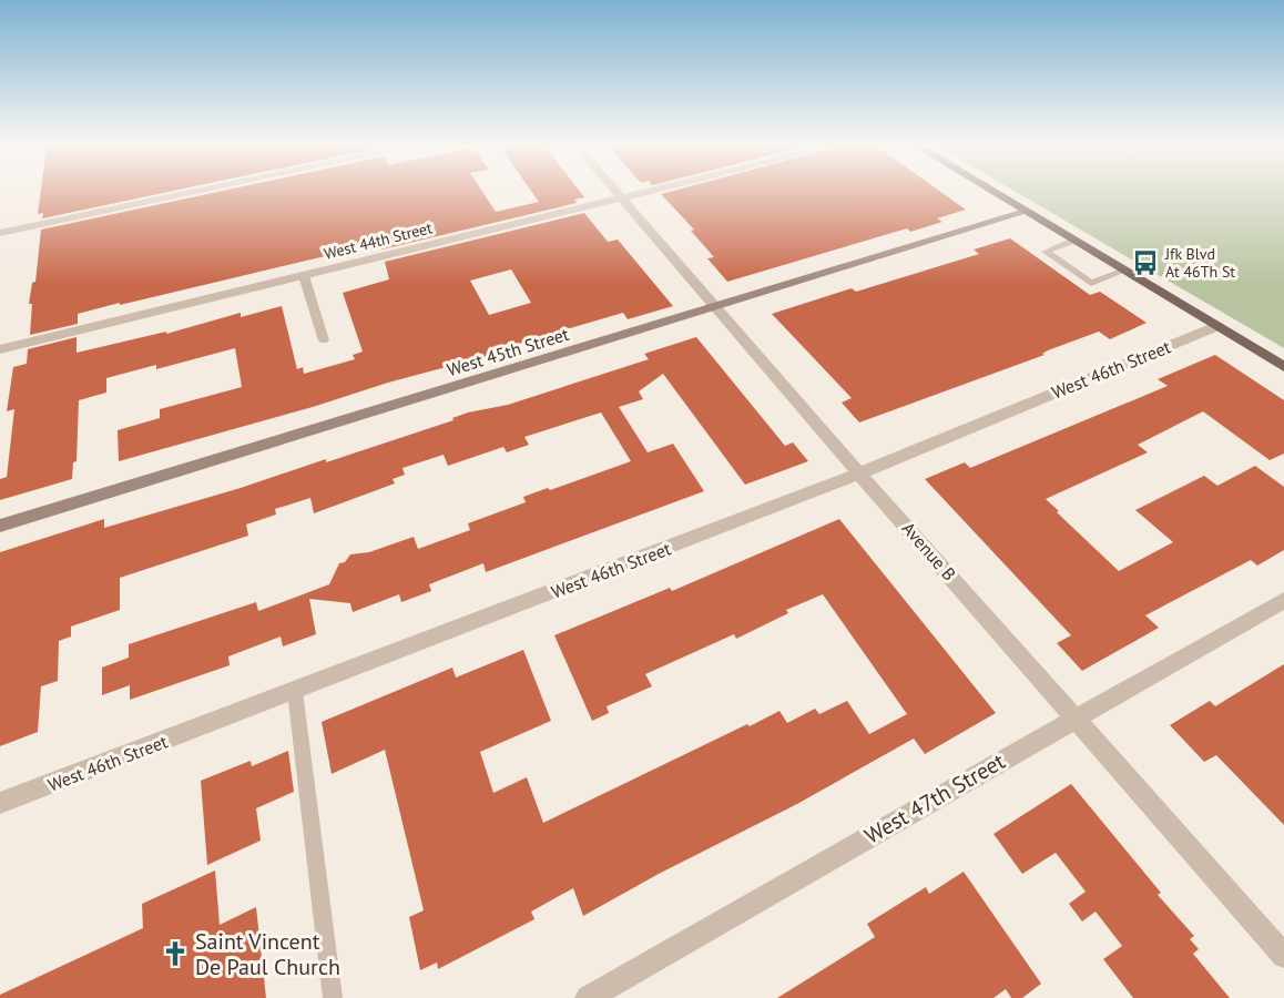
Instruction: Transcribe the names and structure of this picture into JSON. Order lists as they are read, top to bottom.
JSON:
{
  "streets": {
    "street": [
      "West 44th Street",
      "West 45th Street",
      "West 46th Street",
      "Avenue B",
      "West 47th Street"
    ]
  },
  "crossings": [
    ["West 44th Street", "Avenue B"],
    ["West 45th Street", "Avenue B"],
    ["West 46th Street", "Avenue B"],
    ["Avenue B", "West 47th Street"]
  ],
  "places": {
    "bus stop": ["Jfk Blvd At 46Th St"],
    "church": ["Saint Vincent De Paul Church"]
  }
}
